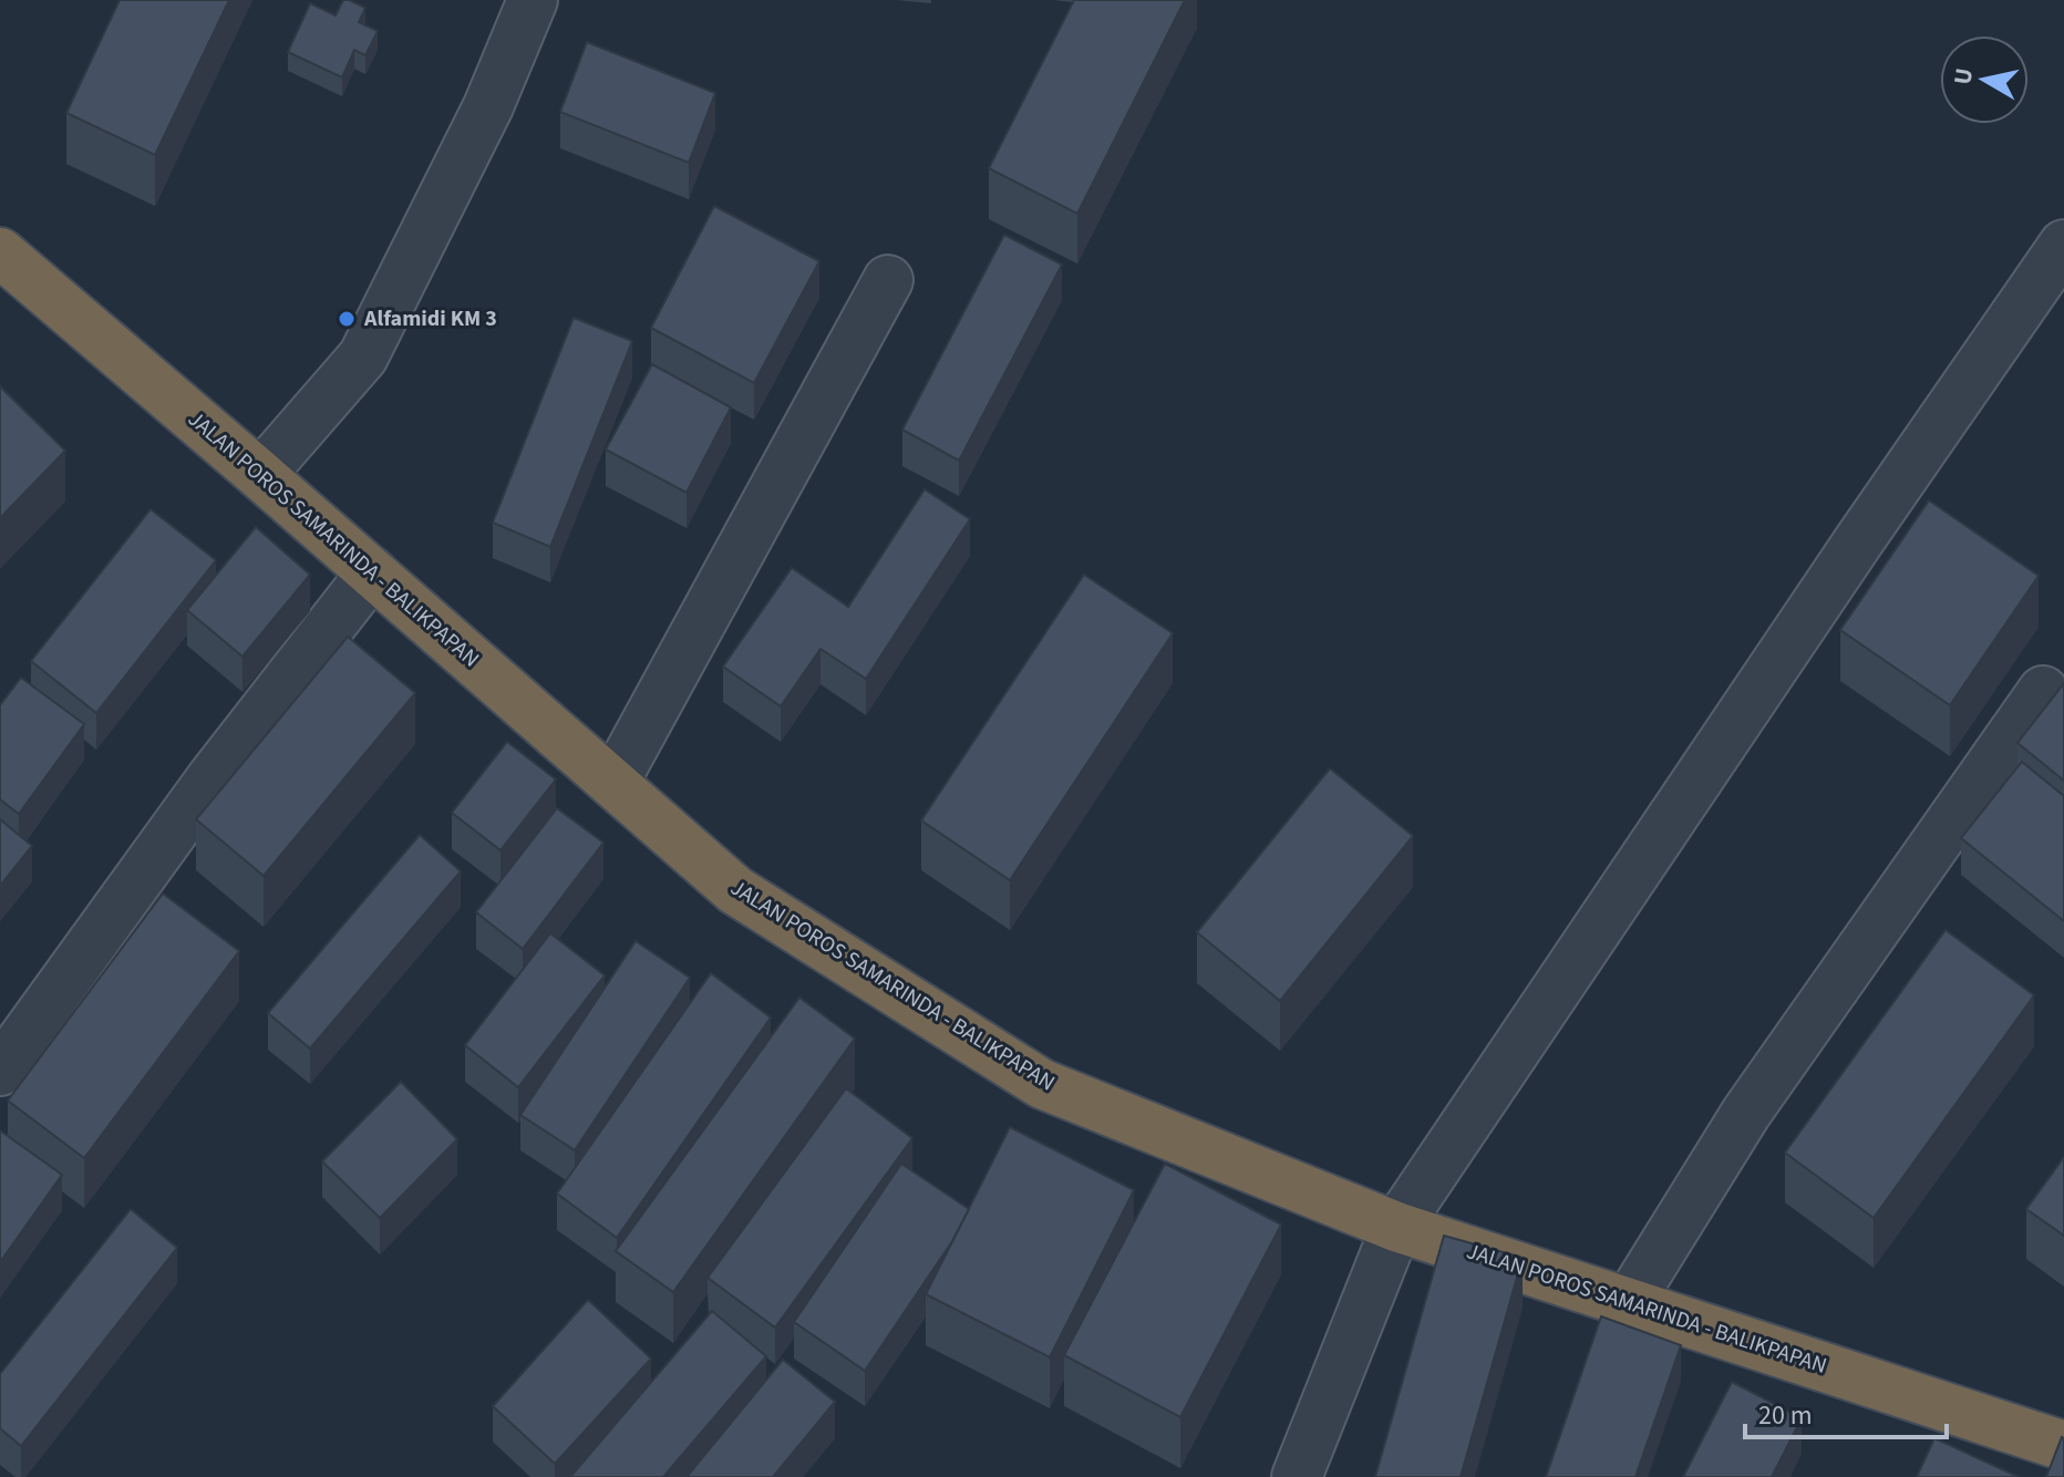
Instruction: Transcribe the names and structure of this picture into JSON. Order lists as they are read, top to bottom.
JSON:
{
  "streets": {
    "highway": ["JALAN POROS SAMARINDA - BALIKPAPAN"]
  },
  "places": ["Alfamidi KM 3"],
  "scale_bar": "20 m",
  "north": "left"
}
